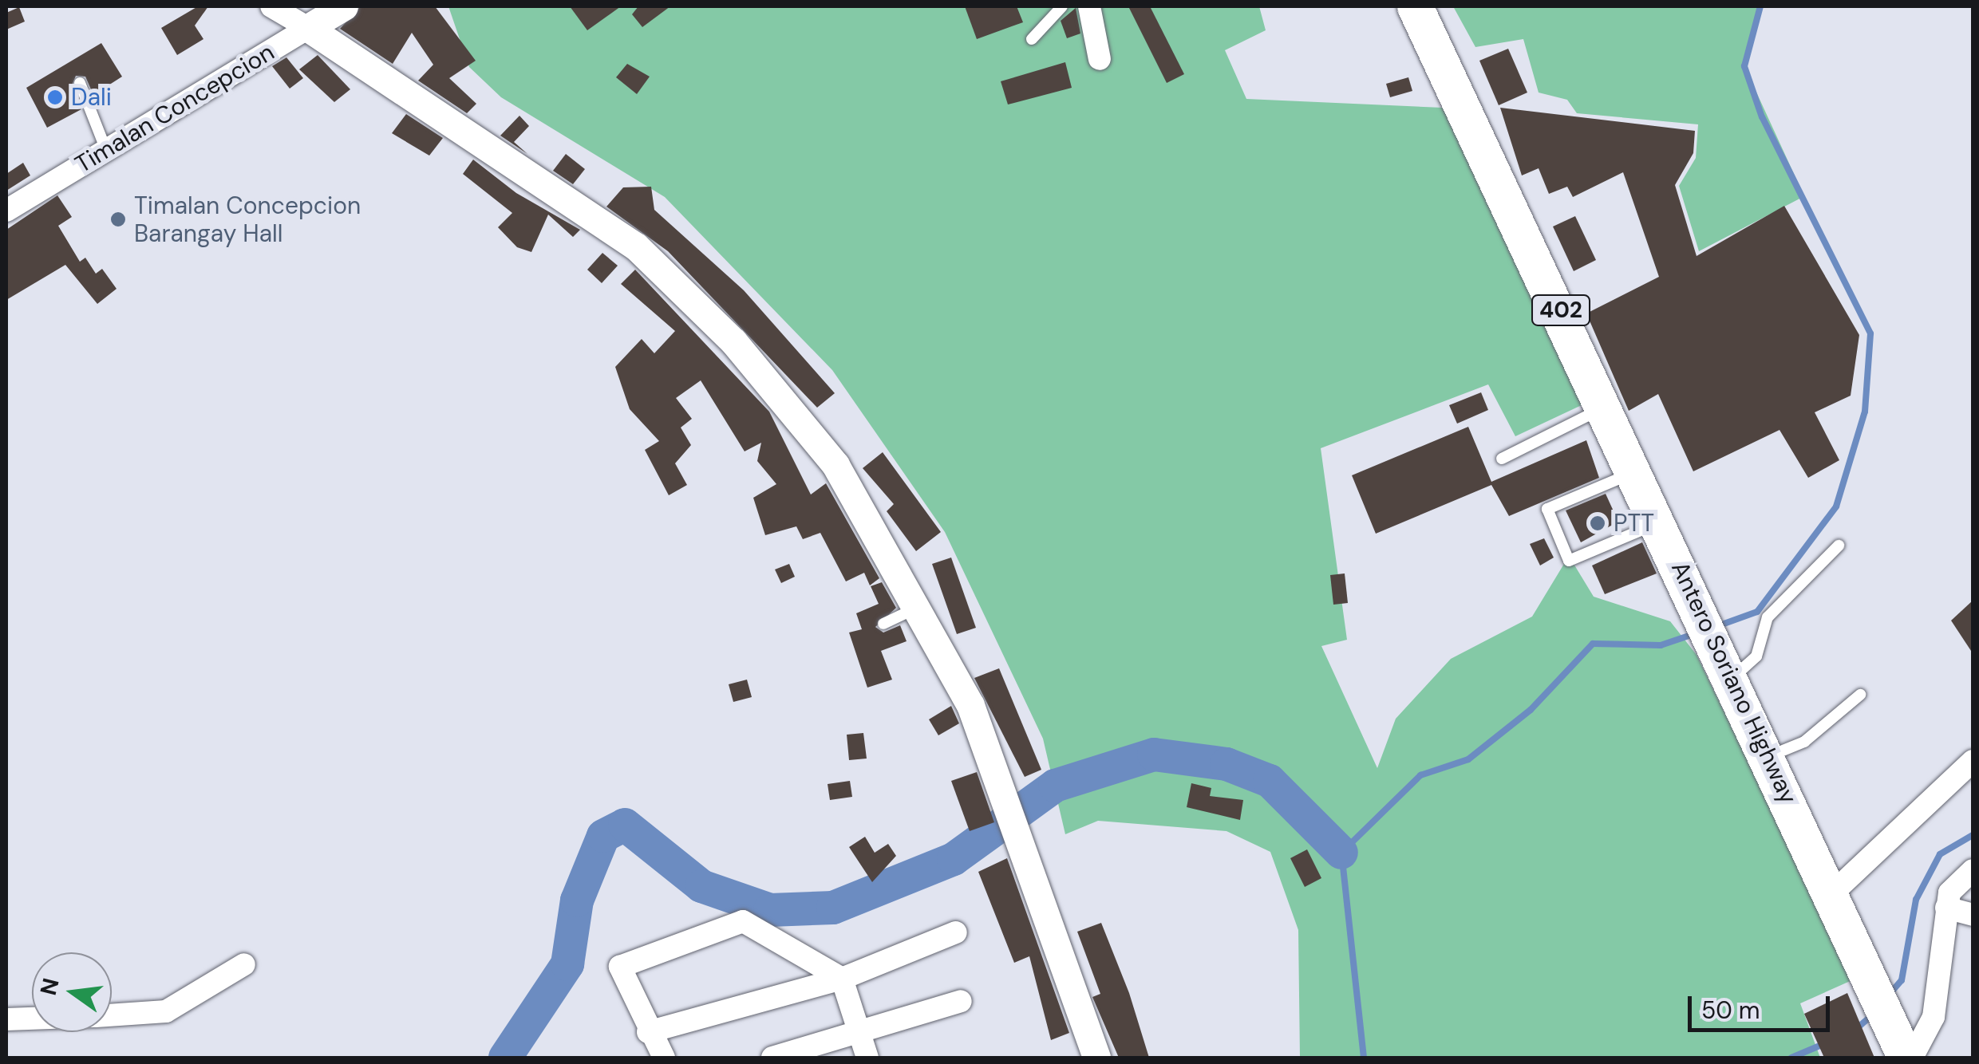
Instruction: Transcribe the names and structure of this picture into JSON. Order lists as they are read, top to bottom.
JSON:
{
  "streets": {
    "main road": ["402", "Antero Soriano Highway"],
    "street": ["Timalan Concepcion"]
  },
  "places": ["Dali", "Timalan Concepcion Barangay Hall", "PTT"],
  "scale_bar": "50 m",
  "north": "left"
}
